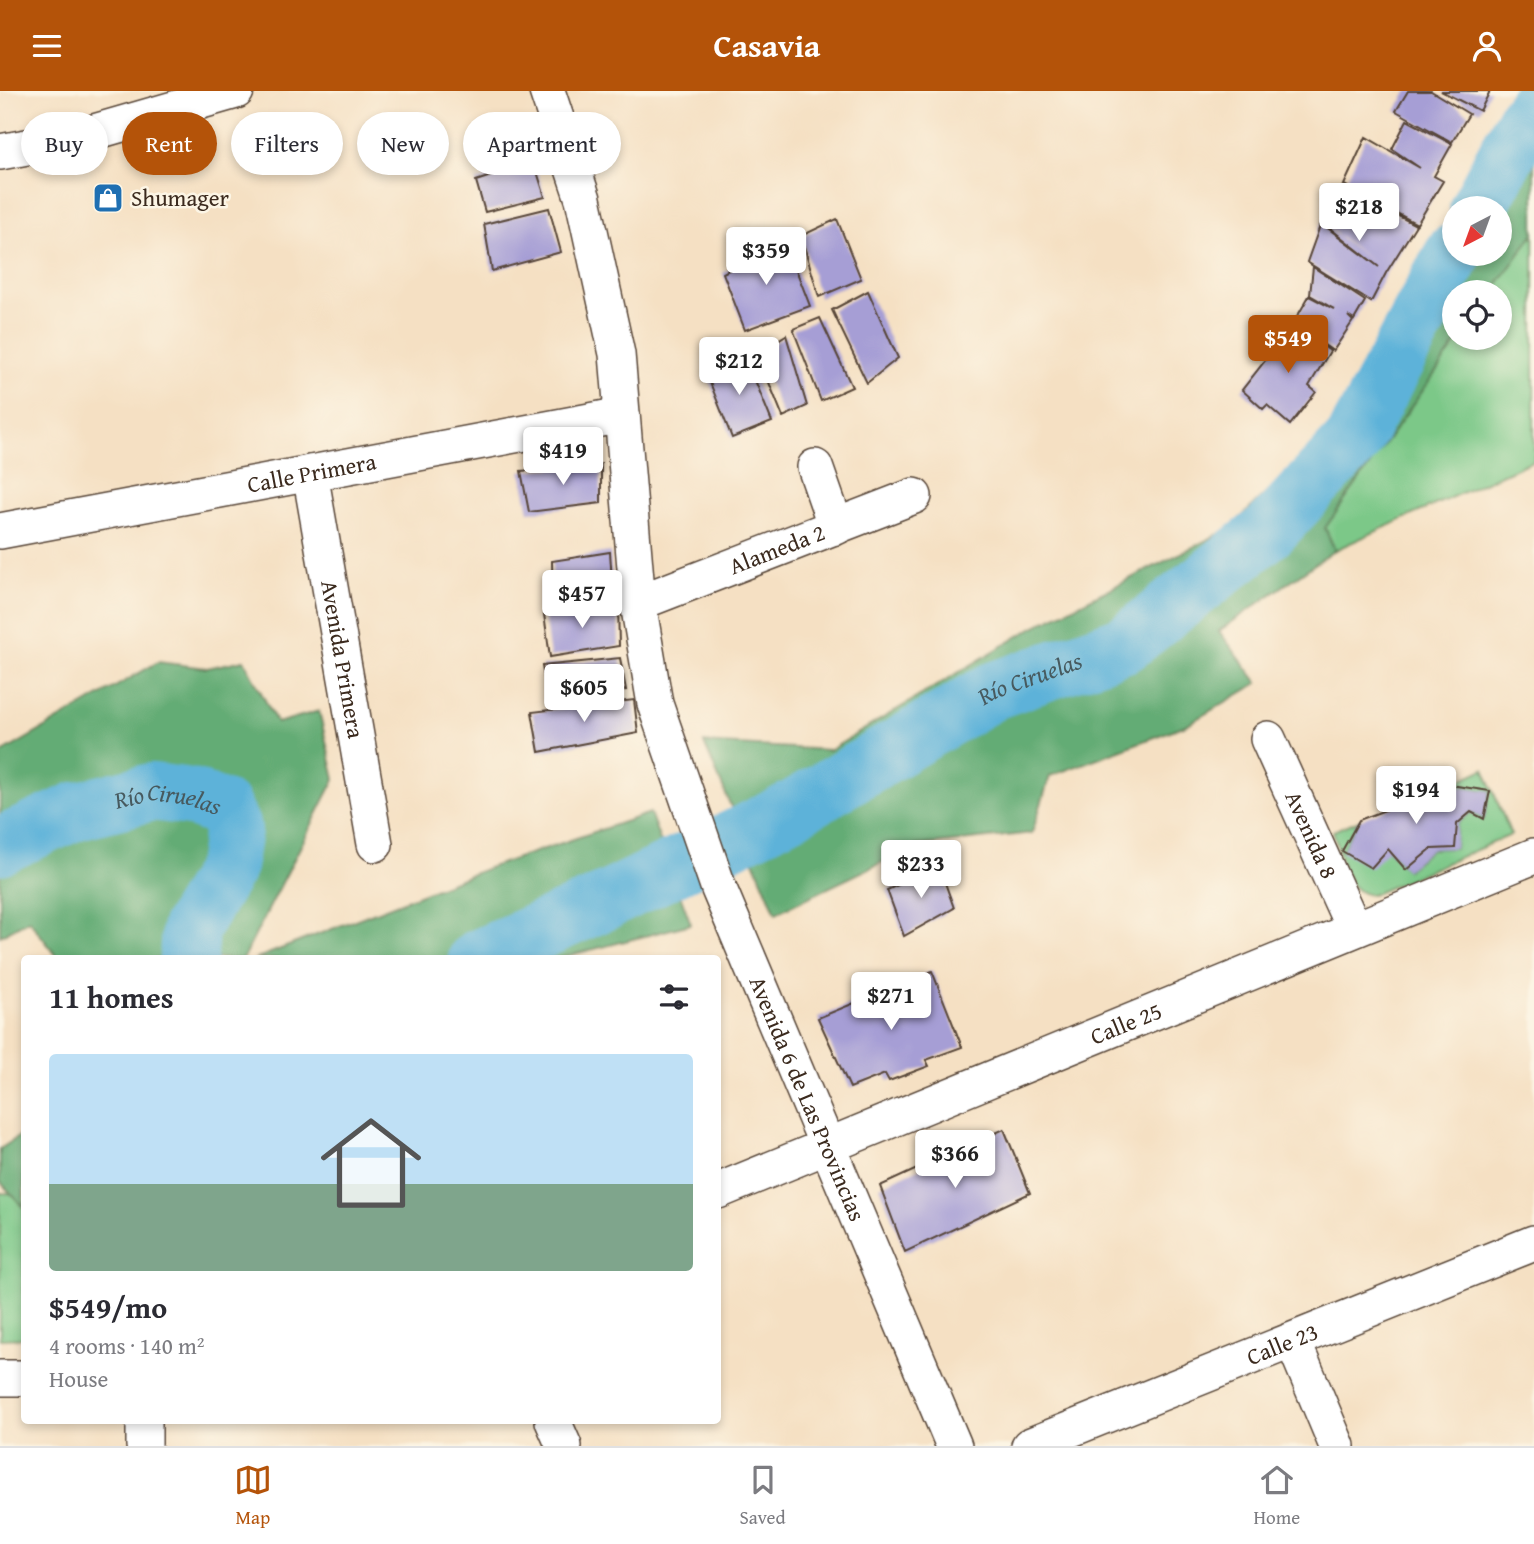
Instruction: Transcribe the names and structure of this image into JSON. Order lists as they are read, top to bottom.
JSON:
{
  "streets": {
    "street": [
      "Calle Primera",
      "Alameda 2",
      "Avenida Primera",
      "Avenida 8",
      "Calle 25",
      "Avenida 6 de Las Provincias",
      "Calle 23"
    ]
  },
  "crossings": [
    ["Calle Primera", "Avenida Primera"],
    ["Calle Primera", "Avenida 6 de Las Provincias"],
    ["Alameda 2", "Avenida 6 de Las Provincias"],
    ["Avenida 8", "Calle 25"],
    ["Calle 25", "Avenida 6 de Las Provincias"]
  ],
  "water": ["Río Ciruelas"],
  "places": {
    "shop": ["Shumager"]
  },
  "north": "bottom left",
  "page": {
    "header": "Casavia",
    "chip": [
      "Buy",
      "Rent",
      "Filters",
      "New",
      "Apartment"
    ],
    "price": [
      "$218",
      "$359",
      "$549",
      "$212",
      "$419",
      "$457",
      "$605",
      "$194",
      "$233",
      "$271",
      "$366"
    ],
    "heading": "11 homes",
    "list": [
      {
        "name": "$549/mo",
        "note": "4 rooms · 140 m² · House"
      }
    ],
    "tabs": ["Map", "Saved", "Home"]
  }
}
